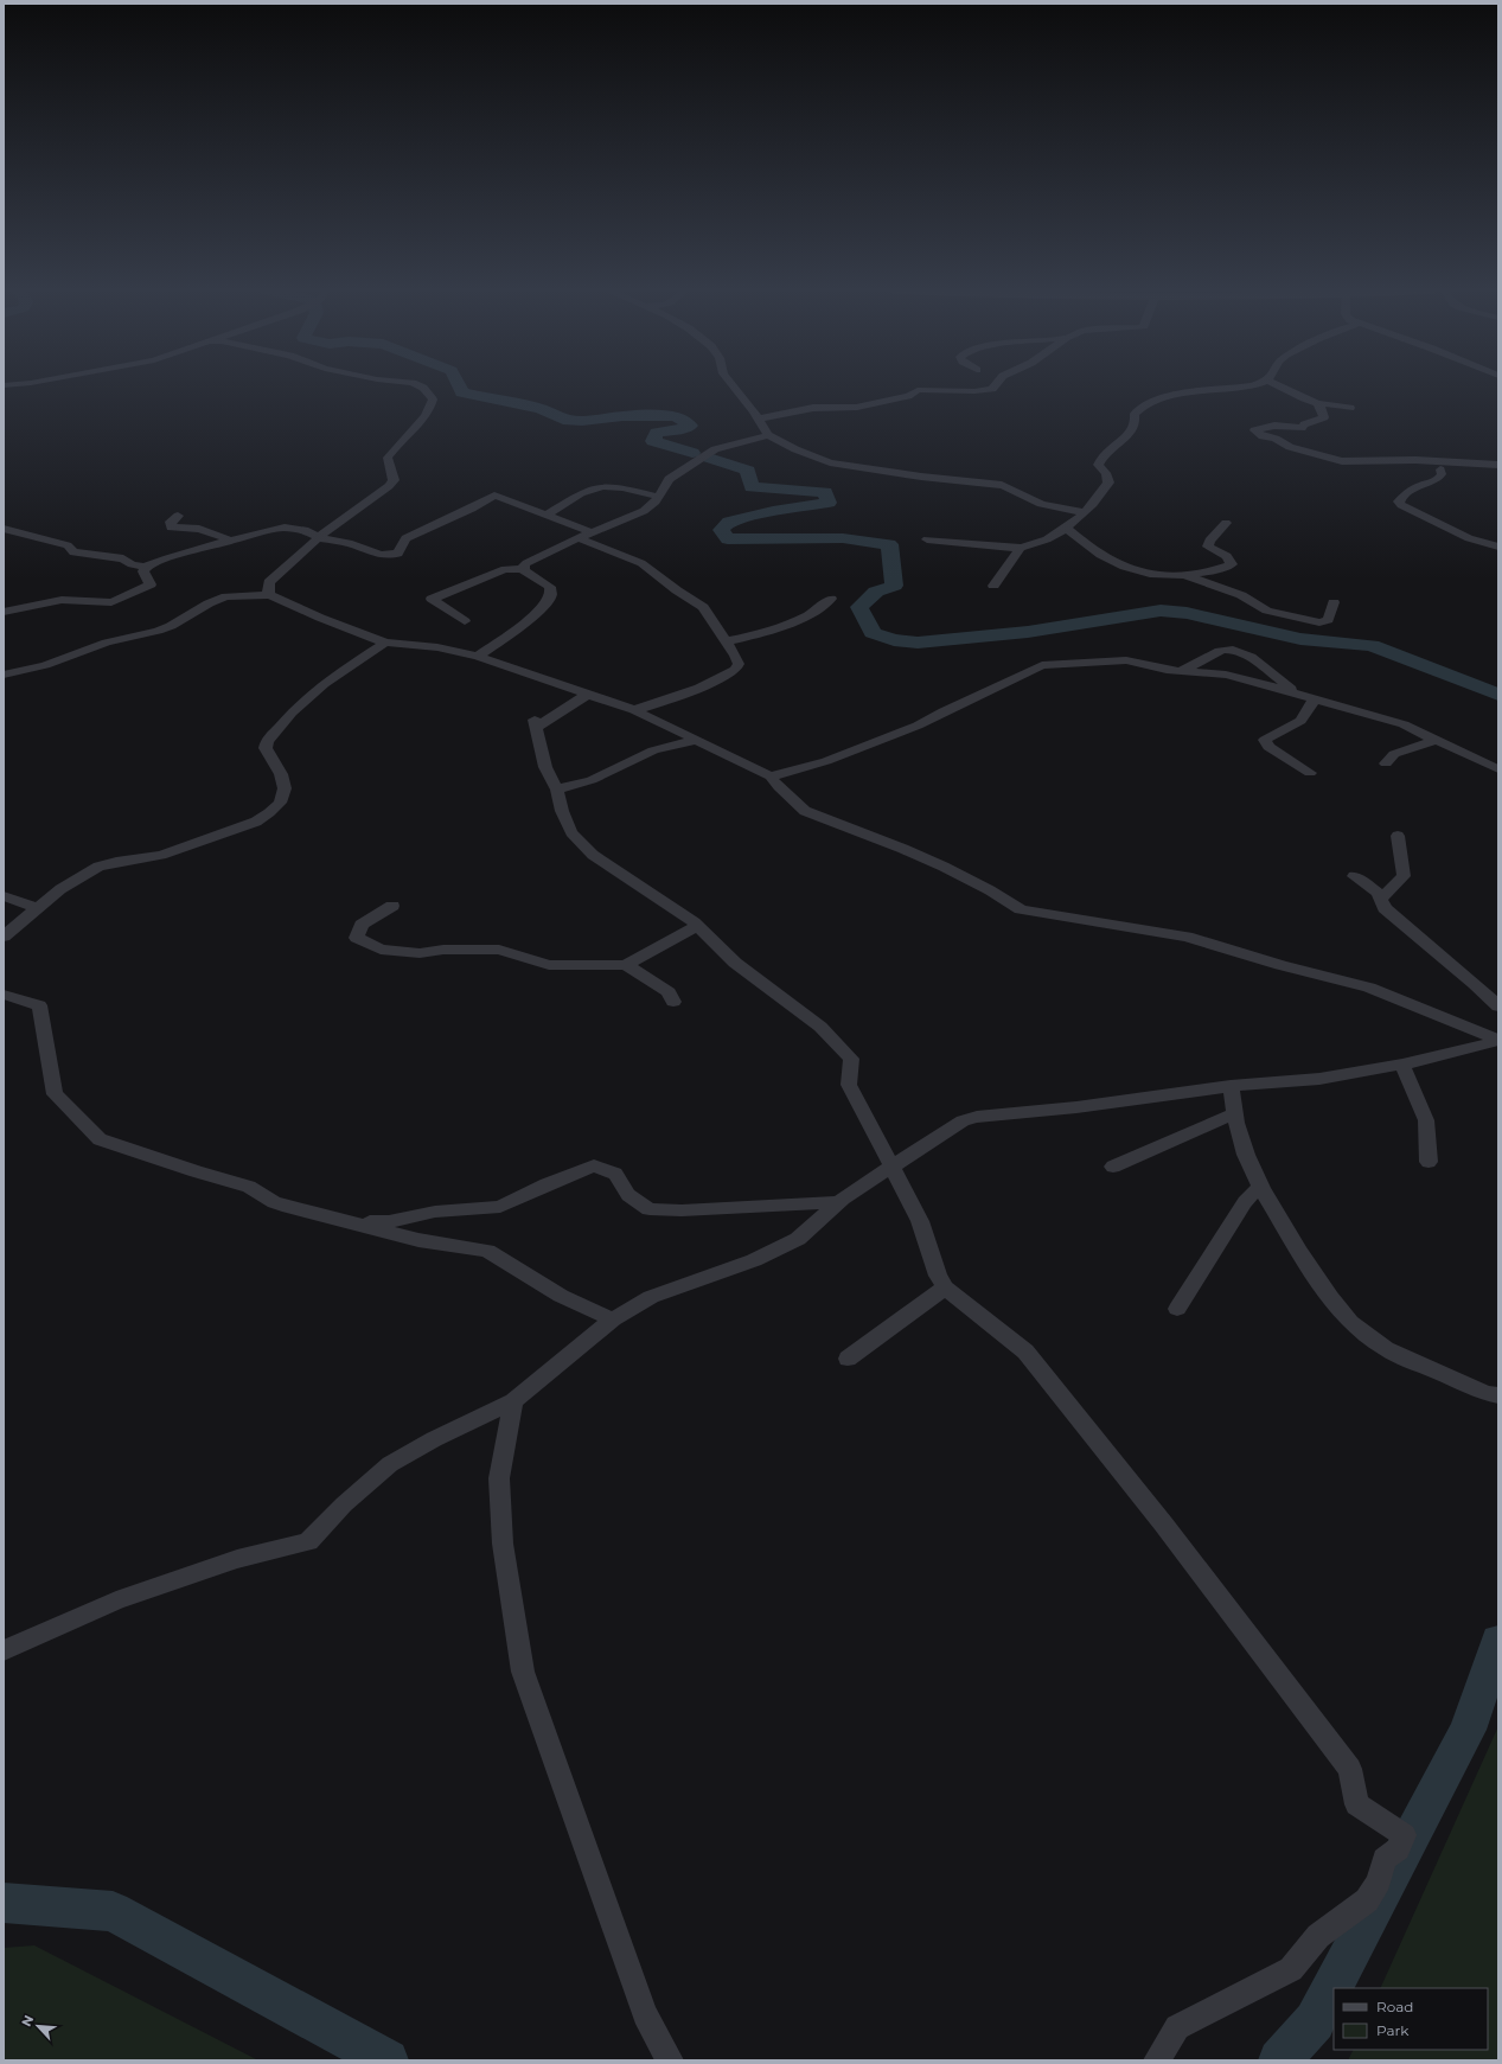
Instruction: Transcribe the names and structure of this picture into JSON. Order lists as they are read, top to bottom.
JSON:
{
  "legend": ["Road", "Park"],
  "north": "top left"
}
